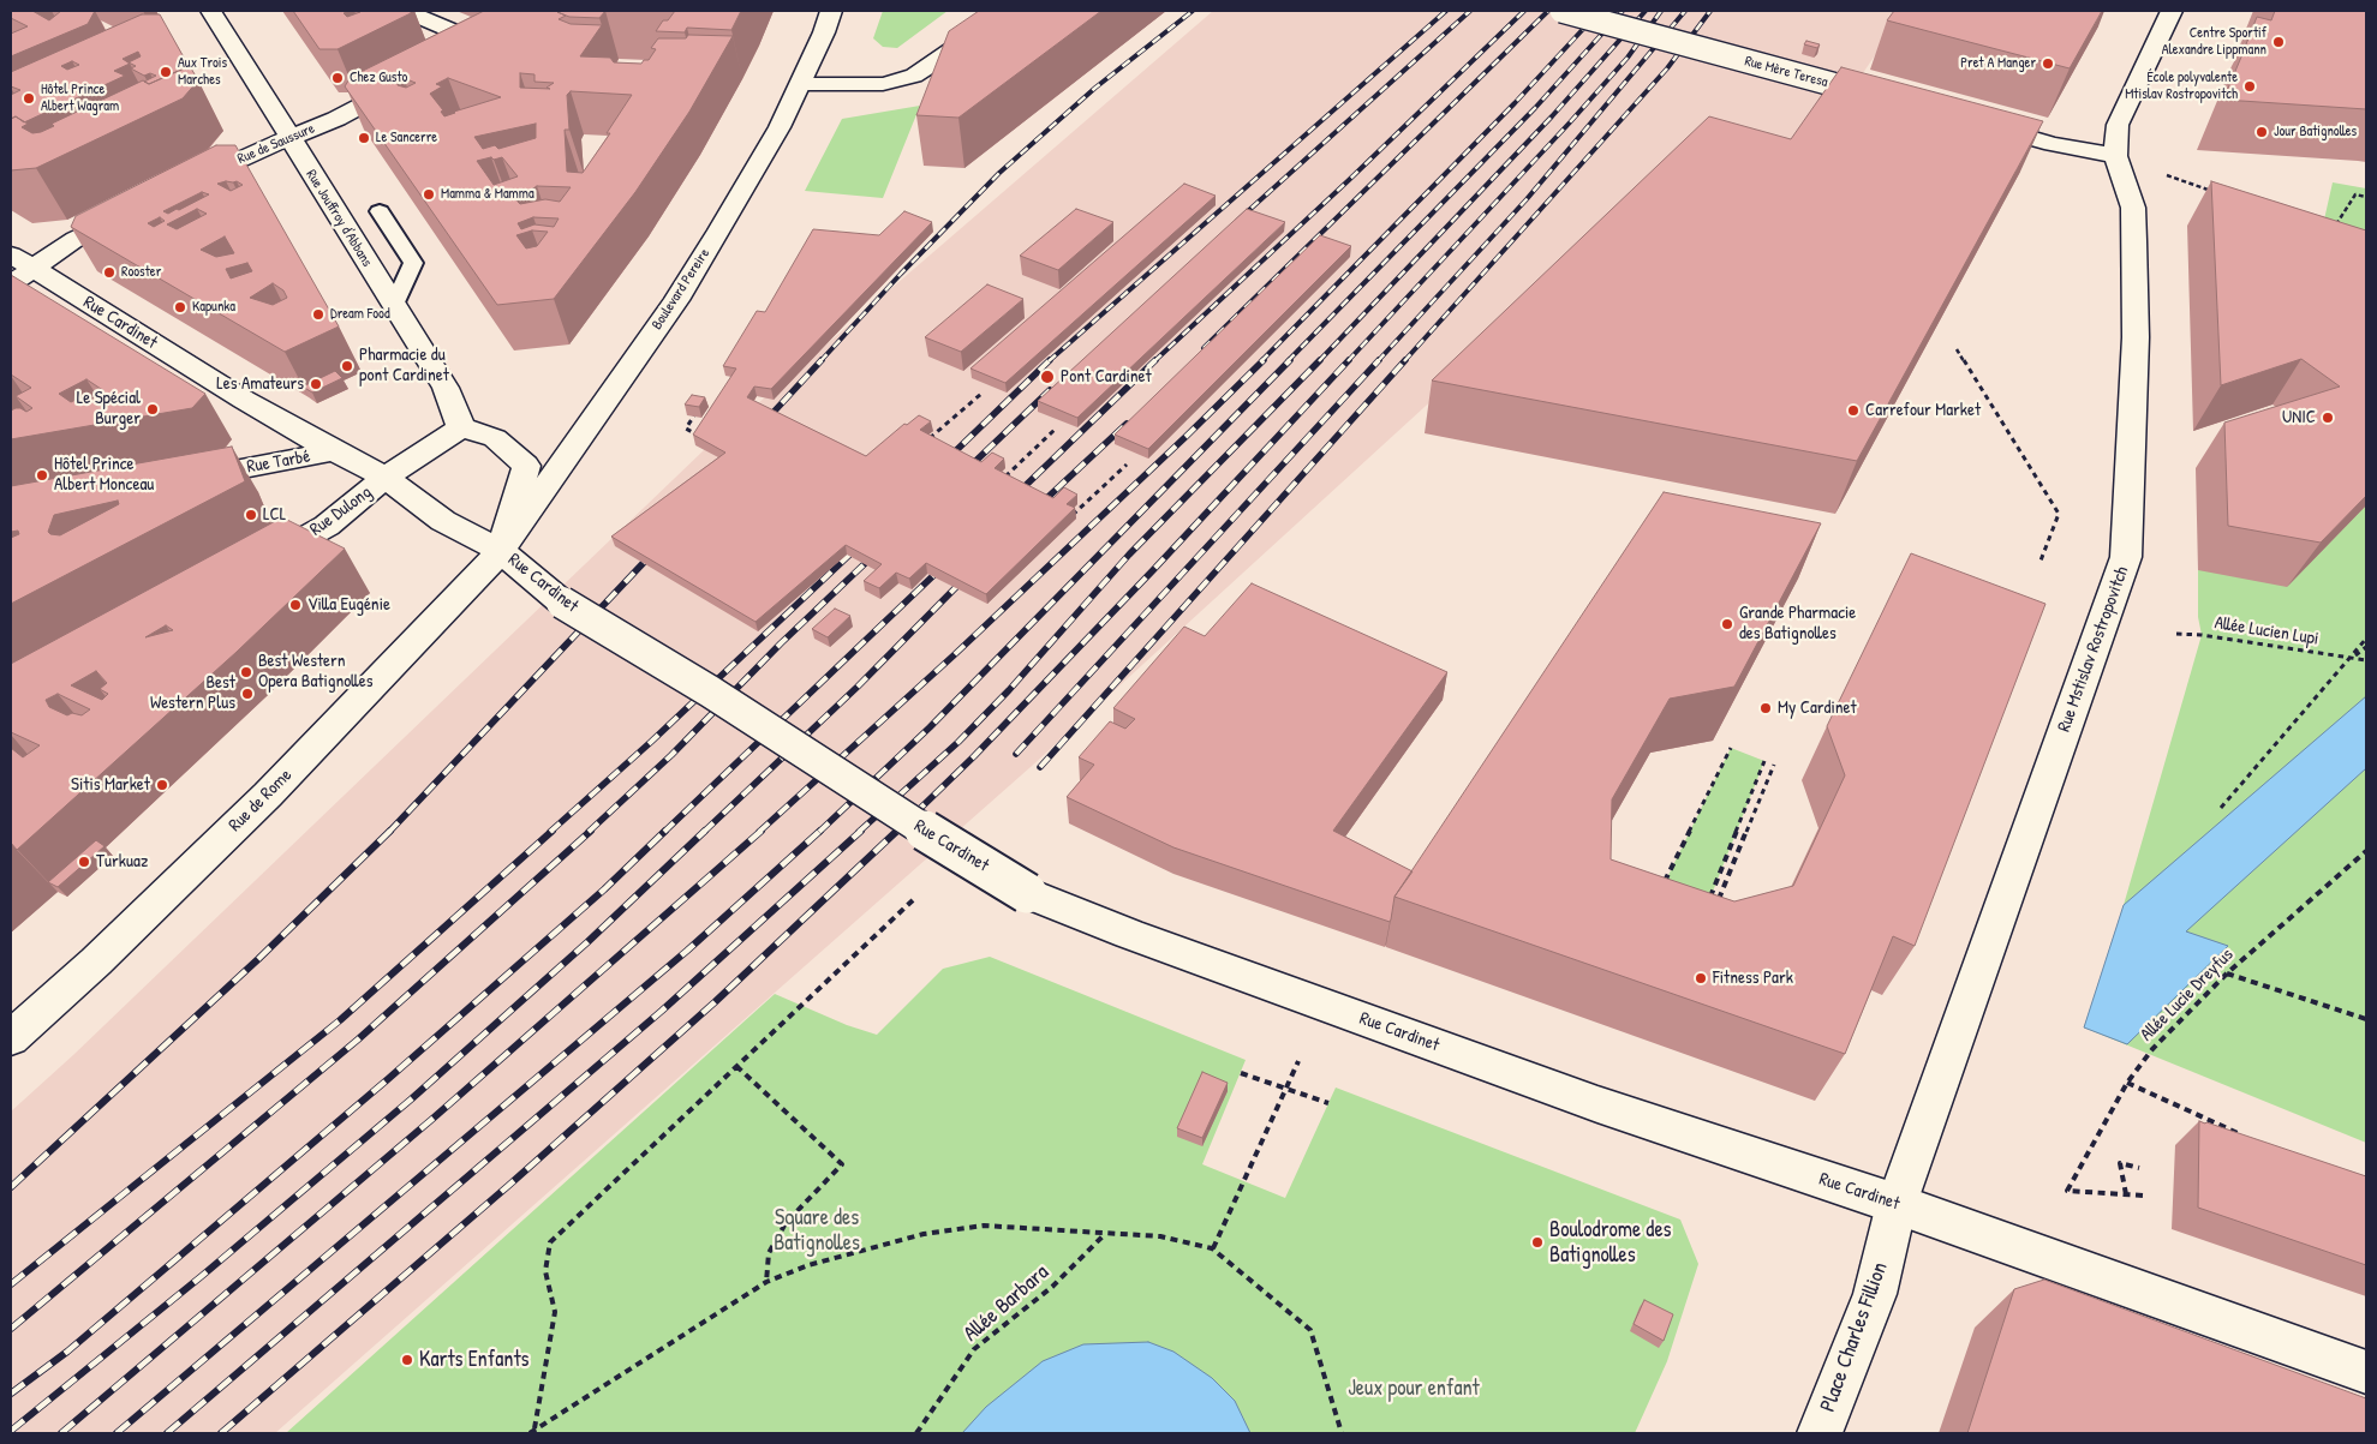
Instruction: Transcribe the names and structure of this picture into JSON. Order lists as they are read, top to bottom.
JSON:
{
  "streets": {
    "street": [
      "Rue Mère Teresa",
      "Rue de Saussure",
      "Rue Jouffroy d'Abbans",
      "Boulevard Pereire",
      "Rue Cardinet",
      "Rue Tarbé",
      "Rue Dulong",
      "Rue Mstislav Rostropovitch",
      "Rue de Rome",
      "Place Charles Fillion"
    ],
    "path": ["Allée Lucien Lupi", "Allée Lucie Dreyfus", "Allée Barbara"]
  },
  "crossings": [
    ["Rue de Saussure", "Rue Jouffroy d'Abbans"],
    ["Boulevard Pereire", "Rue Cardinet"],
    ["Boulevard Pereire", "Rue de Rome"],
    ["Rue Cardinet", "Rue Tarbé"],
    ["Rue Cardinet", "Rue Dulong"],
    ["Rue Cardinet", "Rue Mstislav Rostropovitch"],
    ["Rue Cardinet", "Rue de Rome"],
    ["Rue Cardinet", "Place Charles Fillion"],
    ["Rue Mstislav Rostropovitch", "Place Charles Fillion"]
  ],
  "parks": ["Square des Batignolles", "Jeux pour enfant"],
  "places": [
    "Centre Sportif Alexandre Lippmann",
    "Pret A Manger",
    "Aux Trois Marches",
    "Chez Gusto",
    "École polyvalente Mtislav Rostropovitch",
    "Hôtel Prince Albert Wagram",
    "Jour Batignolles",
    "Le Sancerre",
    "Mamma & Mamma",
    "Rooster",
    "Kapunka",
    "Dream Food",
    "Pharmacie du pont Cardinet",
    "Pont Cardinet",
    "Les Amateurs",
    "Le Spécial Burger",
    "Carrefour Market",
    "UNIC",
    "Hôtel Prince Albert Monceau",
    "LCL",
    "Villa Eugénie",
    "Grande Pharmacie des Batignolles",
    "Best Western Opera Batignolles",
    "Best Western Plus",
    "My Cardinet",
    "Sitis Market",
    "Turkuaz",
    "Fitness Park",
    "Boulodrome des Batignolles",
    "Karts Enfants"
  ]
}
